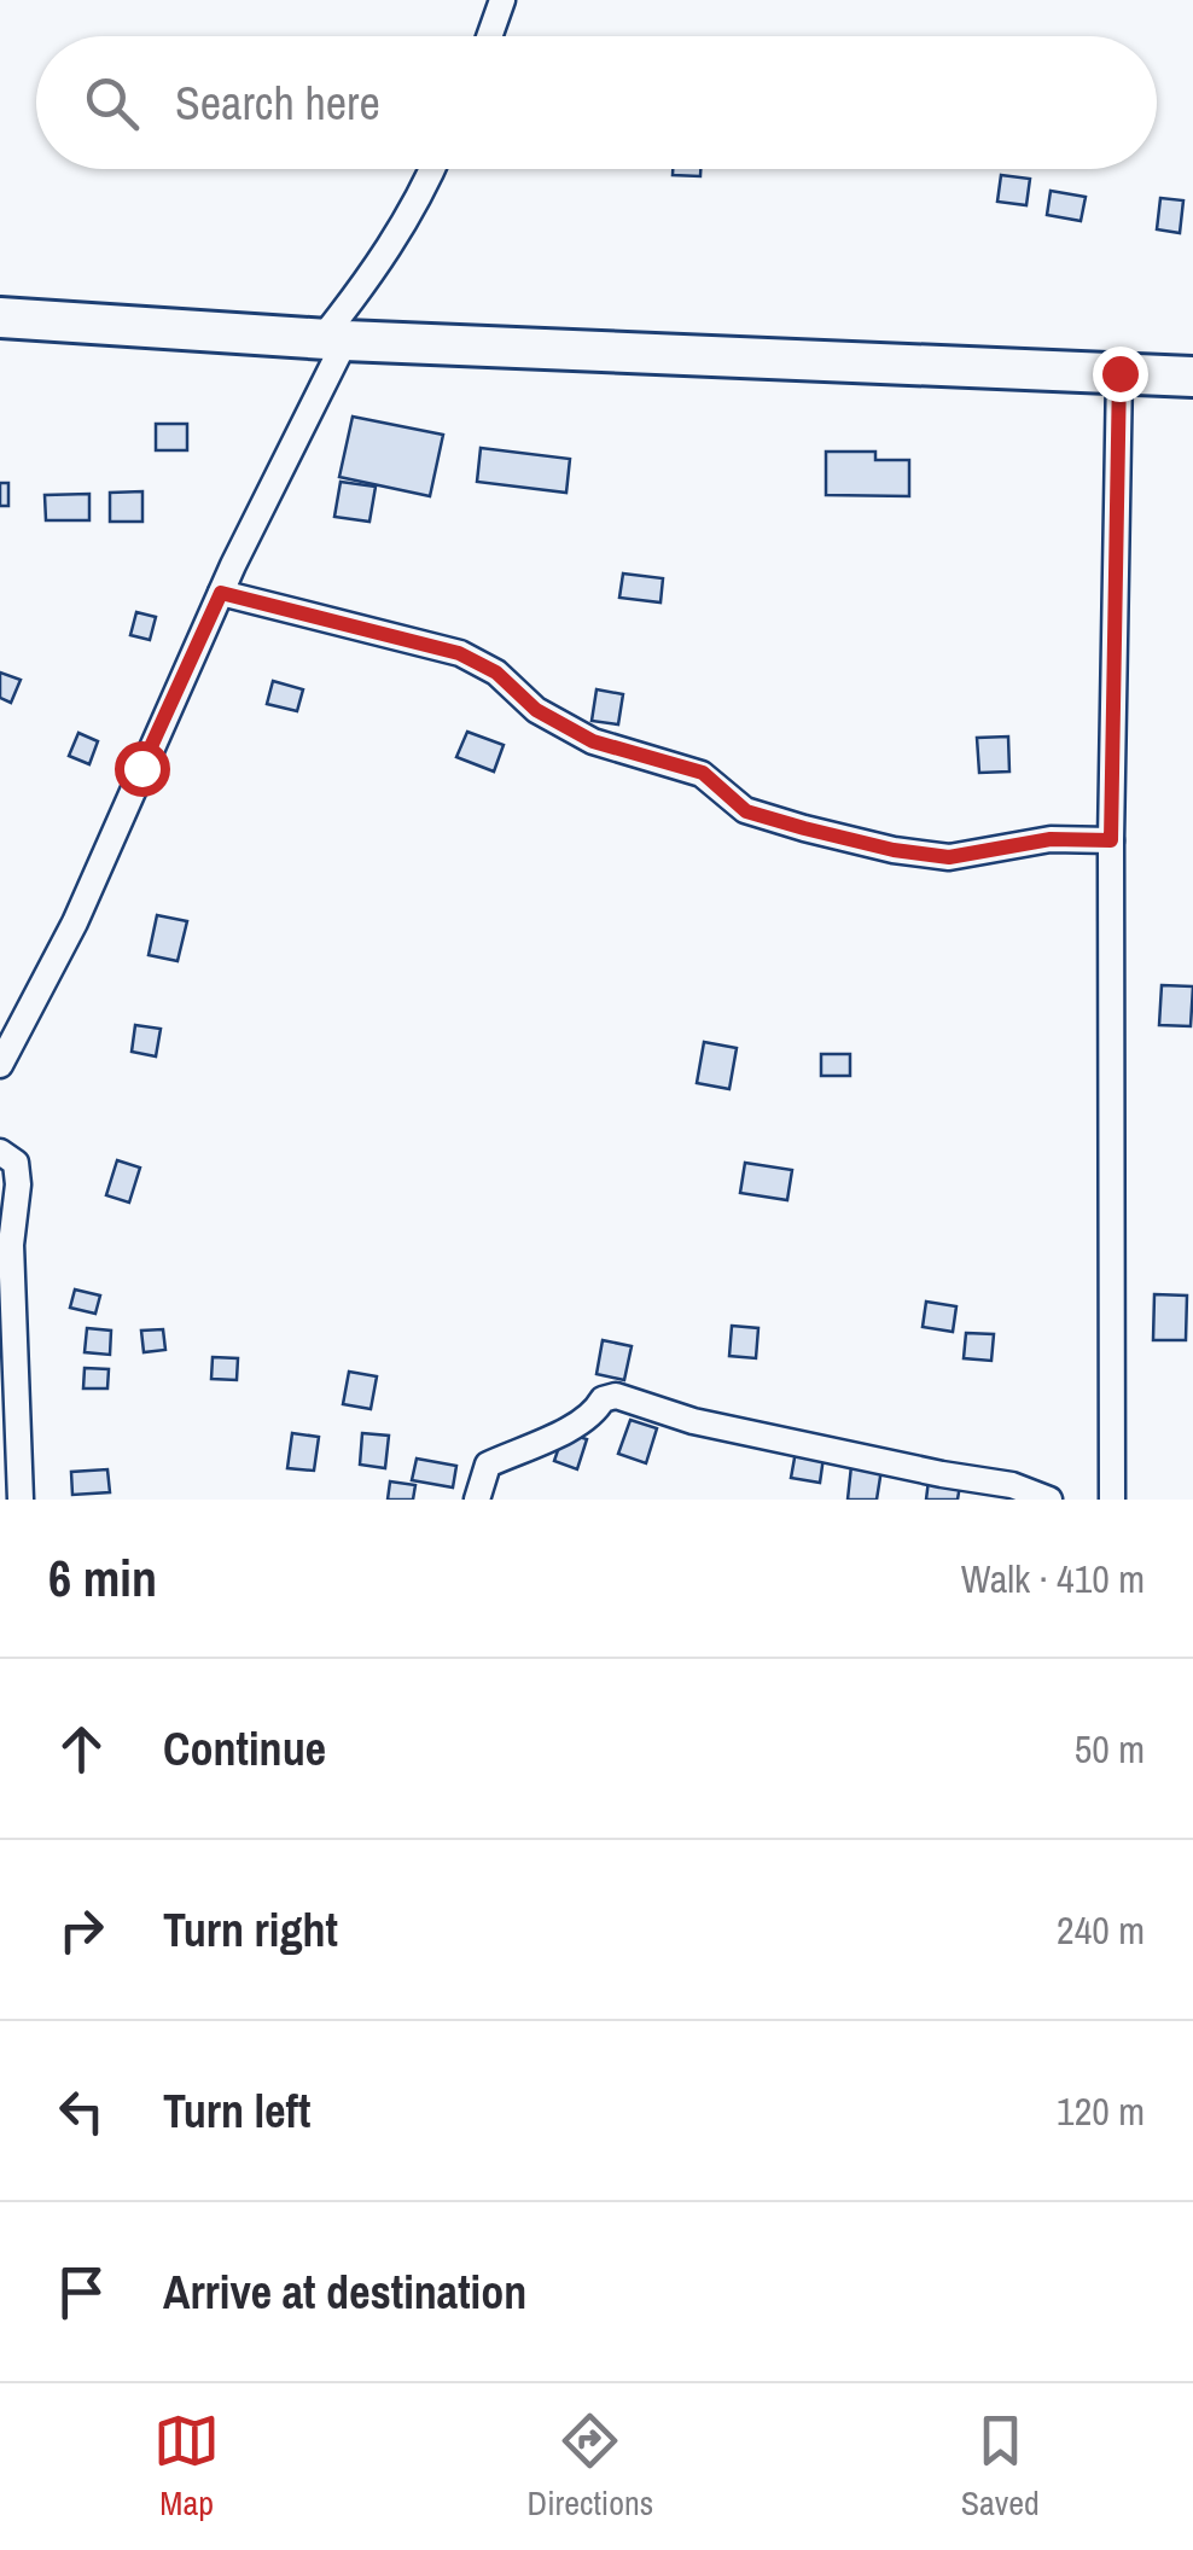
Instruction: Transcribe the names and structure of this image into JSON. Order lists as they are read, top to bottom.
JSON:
{
  "page": {
    "search": "Search here",
    "heading": ["6 min", "Walk · 410 m"],
    "list": [
      ["Continue", "50 m"],
      ["Turn right", "240 m"],
      ["Turn left", "120 m"],
      "Arrive at destination"
    ],
    "nav": ["Map", "Directions", "Saved"]
  }
}
